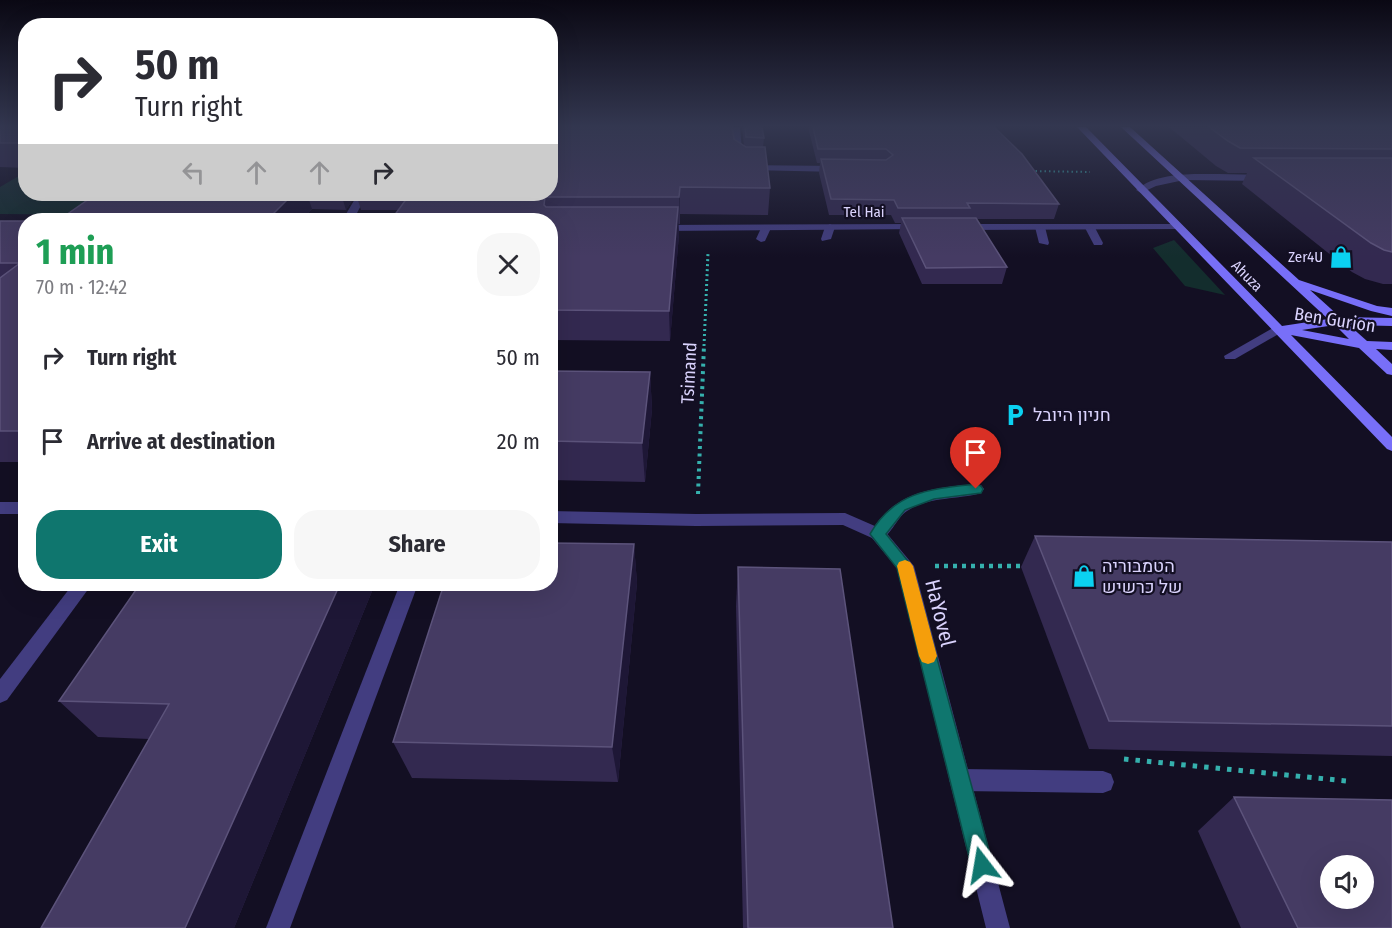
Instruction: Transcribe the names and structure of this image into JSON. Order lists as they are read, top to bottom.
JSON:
{
  "streets": {
    "main road": ["Ahuza", "Ben Gurion"],
    "street": ["Tel Hai", "HaYovel"],
    "path": ["Tsimand"]
  },
  "crossings": [
    ["Tel Hai", "Tsimand"],
    ["Ahuza", "Ben Gurion"],
    ["Tsimand", "HaYovel"]
  ],
  "places": {
    "shop": ["Zer4U", "הטמבוריה של כרשיש"],
    "parking": ["חניון היובל"]
  },
  "page": {
    "turn": ["50 m", "Turn right"],
    "heading": ["1 min", "70 m · 12:42"],
    "list": [
      {
        "name": "Turn right",
        "value": "50 m"
      },
      {
        "name": "Arrive at destination",
        "value": "20 m"
      }
    ],
    "buttons": ["Exit", "Share"]
  }
}
